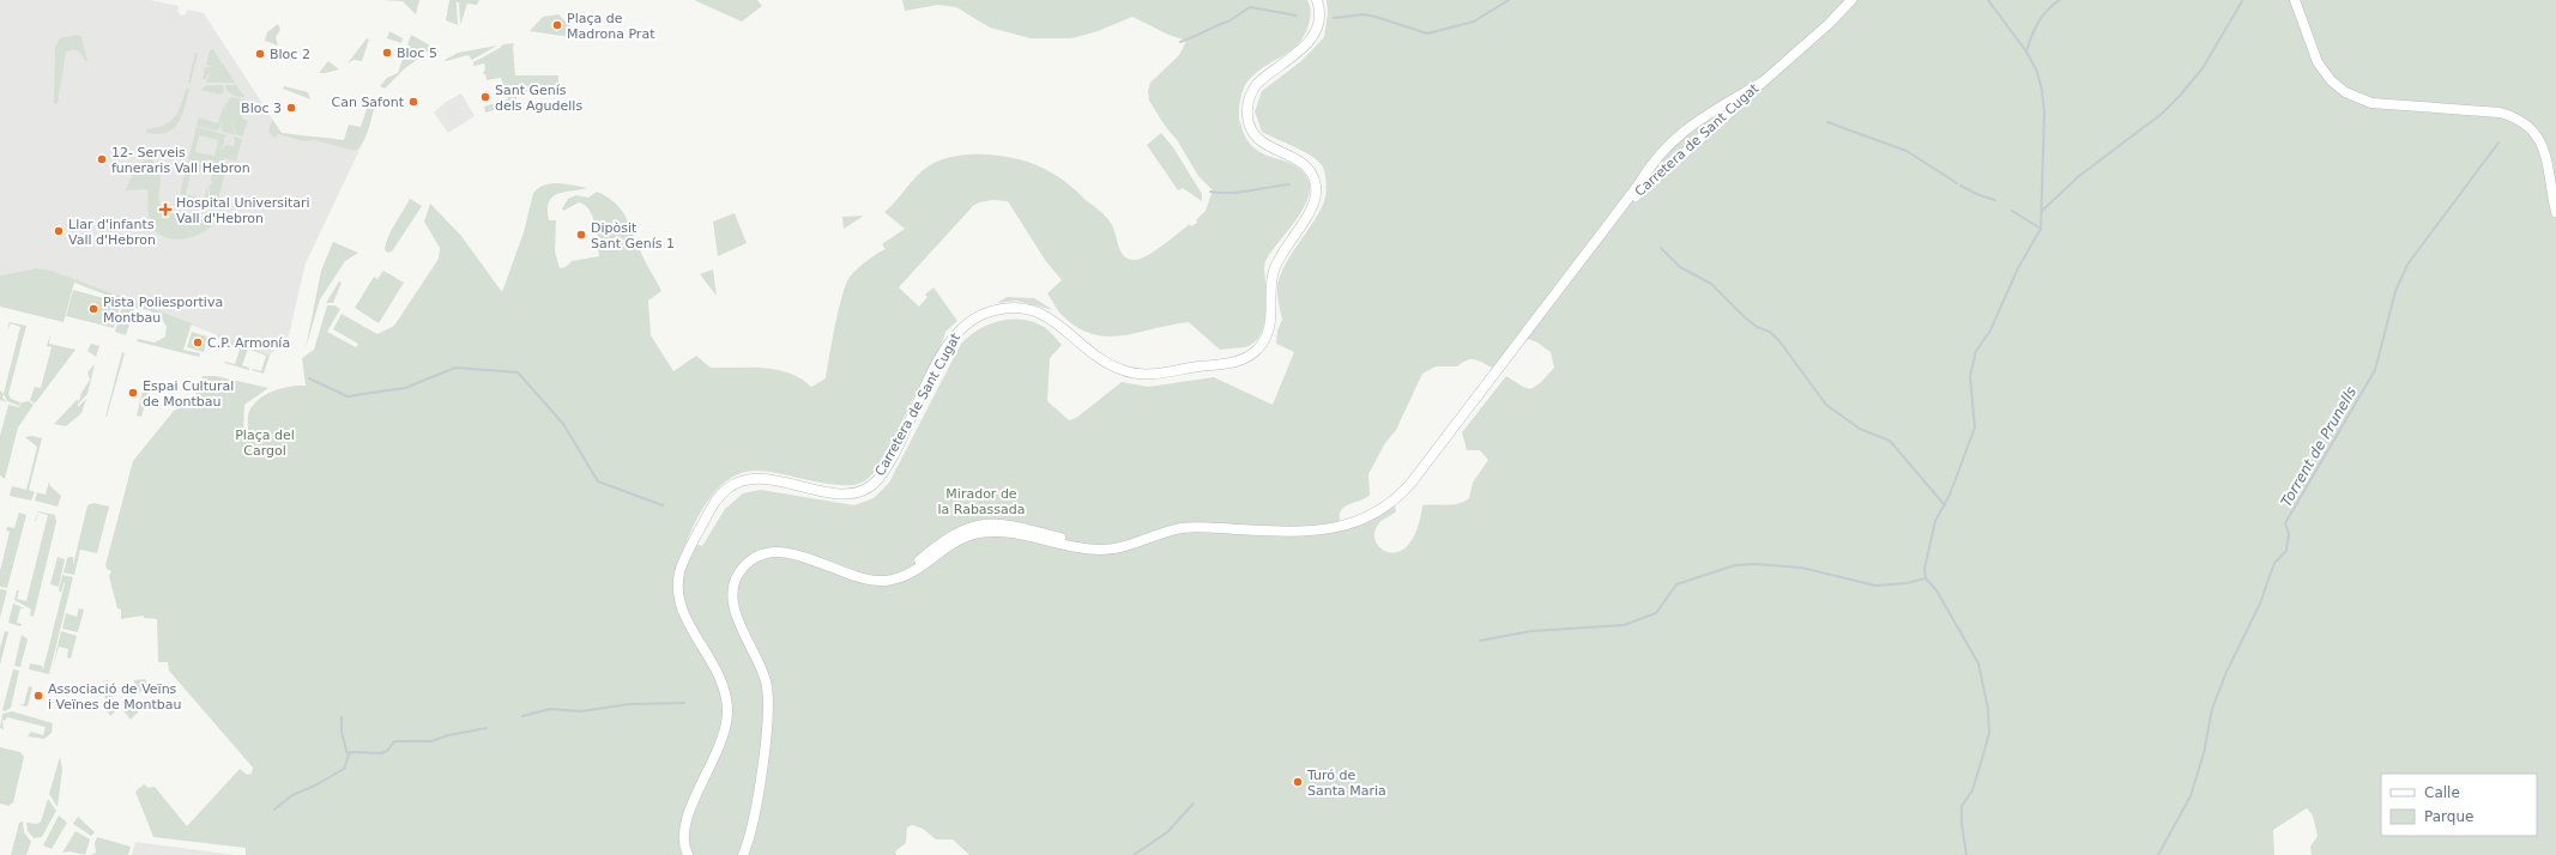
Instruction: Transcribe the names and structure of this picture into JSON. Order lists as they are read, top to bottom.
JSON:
{
  "streets": {
    "main road": ["Carretera de Sant Cugat"]
  },
  "water": ["Torrent de Prunells"],
  "parks": ["Plaça del Cargol", "Mirador de la Rabassada"],
  "places": {
    "other": [
      "Plaça de Madrona Prat",
      "Bloc 5",
      "Bloc 2",
      "Sant Genís dels Agudells",
      "Can Safont",
      "Bloc 3",
      "12- Serveis funeraris Vall Hebron",
      "Llar d'infants Vall d'Hebron",
      "Dipòsit Sant Genís 1",
      "Pista Poliesportiva Montbau",
      "C.P. Armonía",
      "Espai Cultural de Montbau",
      "Associació de Veïns i Veïnes de Montbau",
      "Turó de Santa Maria"
    ],
    "health": ["Hospital Universitari Vall d'Hebron"]
  },
  "legend": ["Calle", "Parque"]
}
